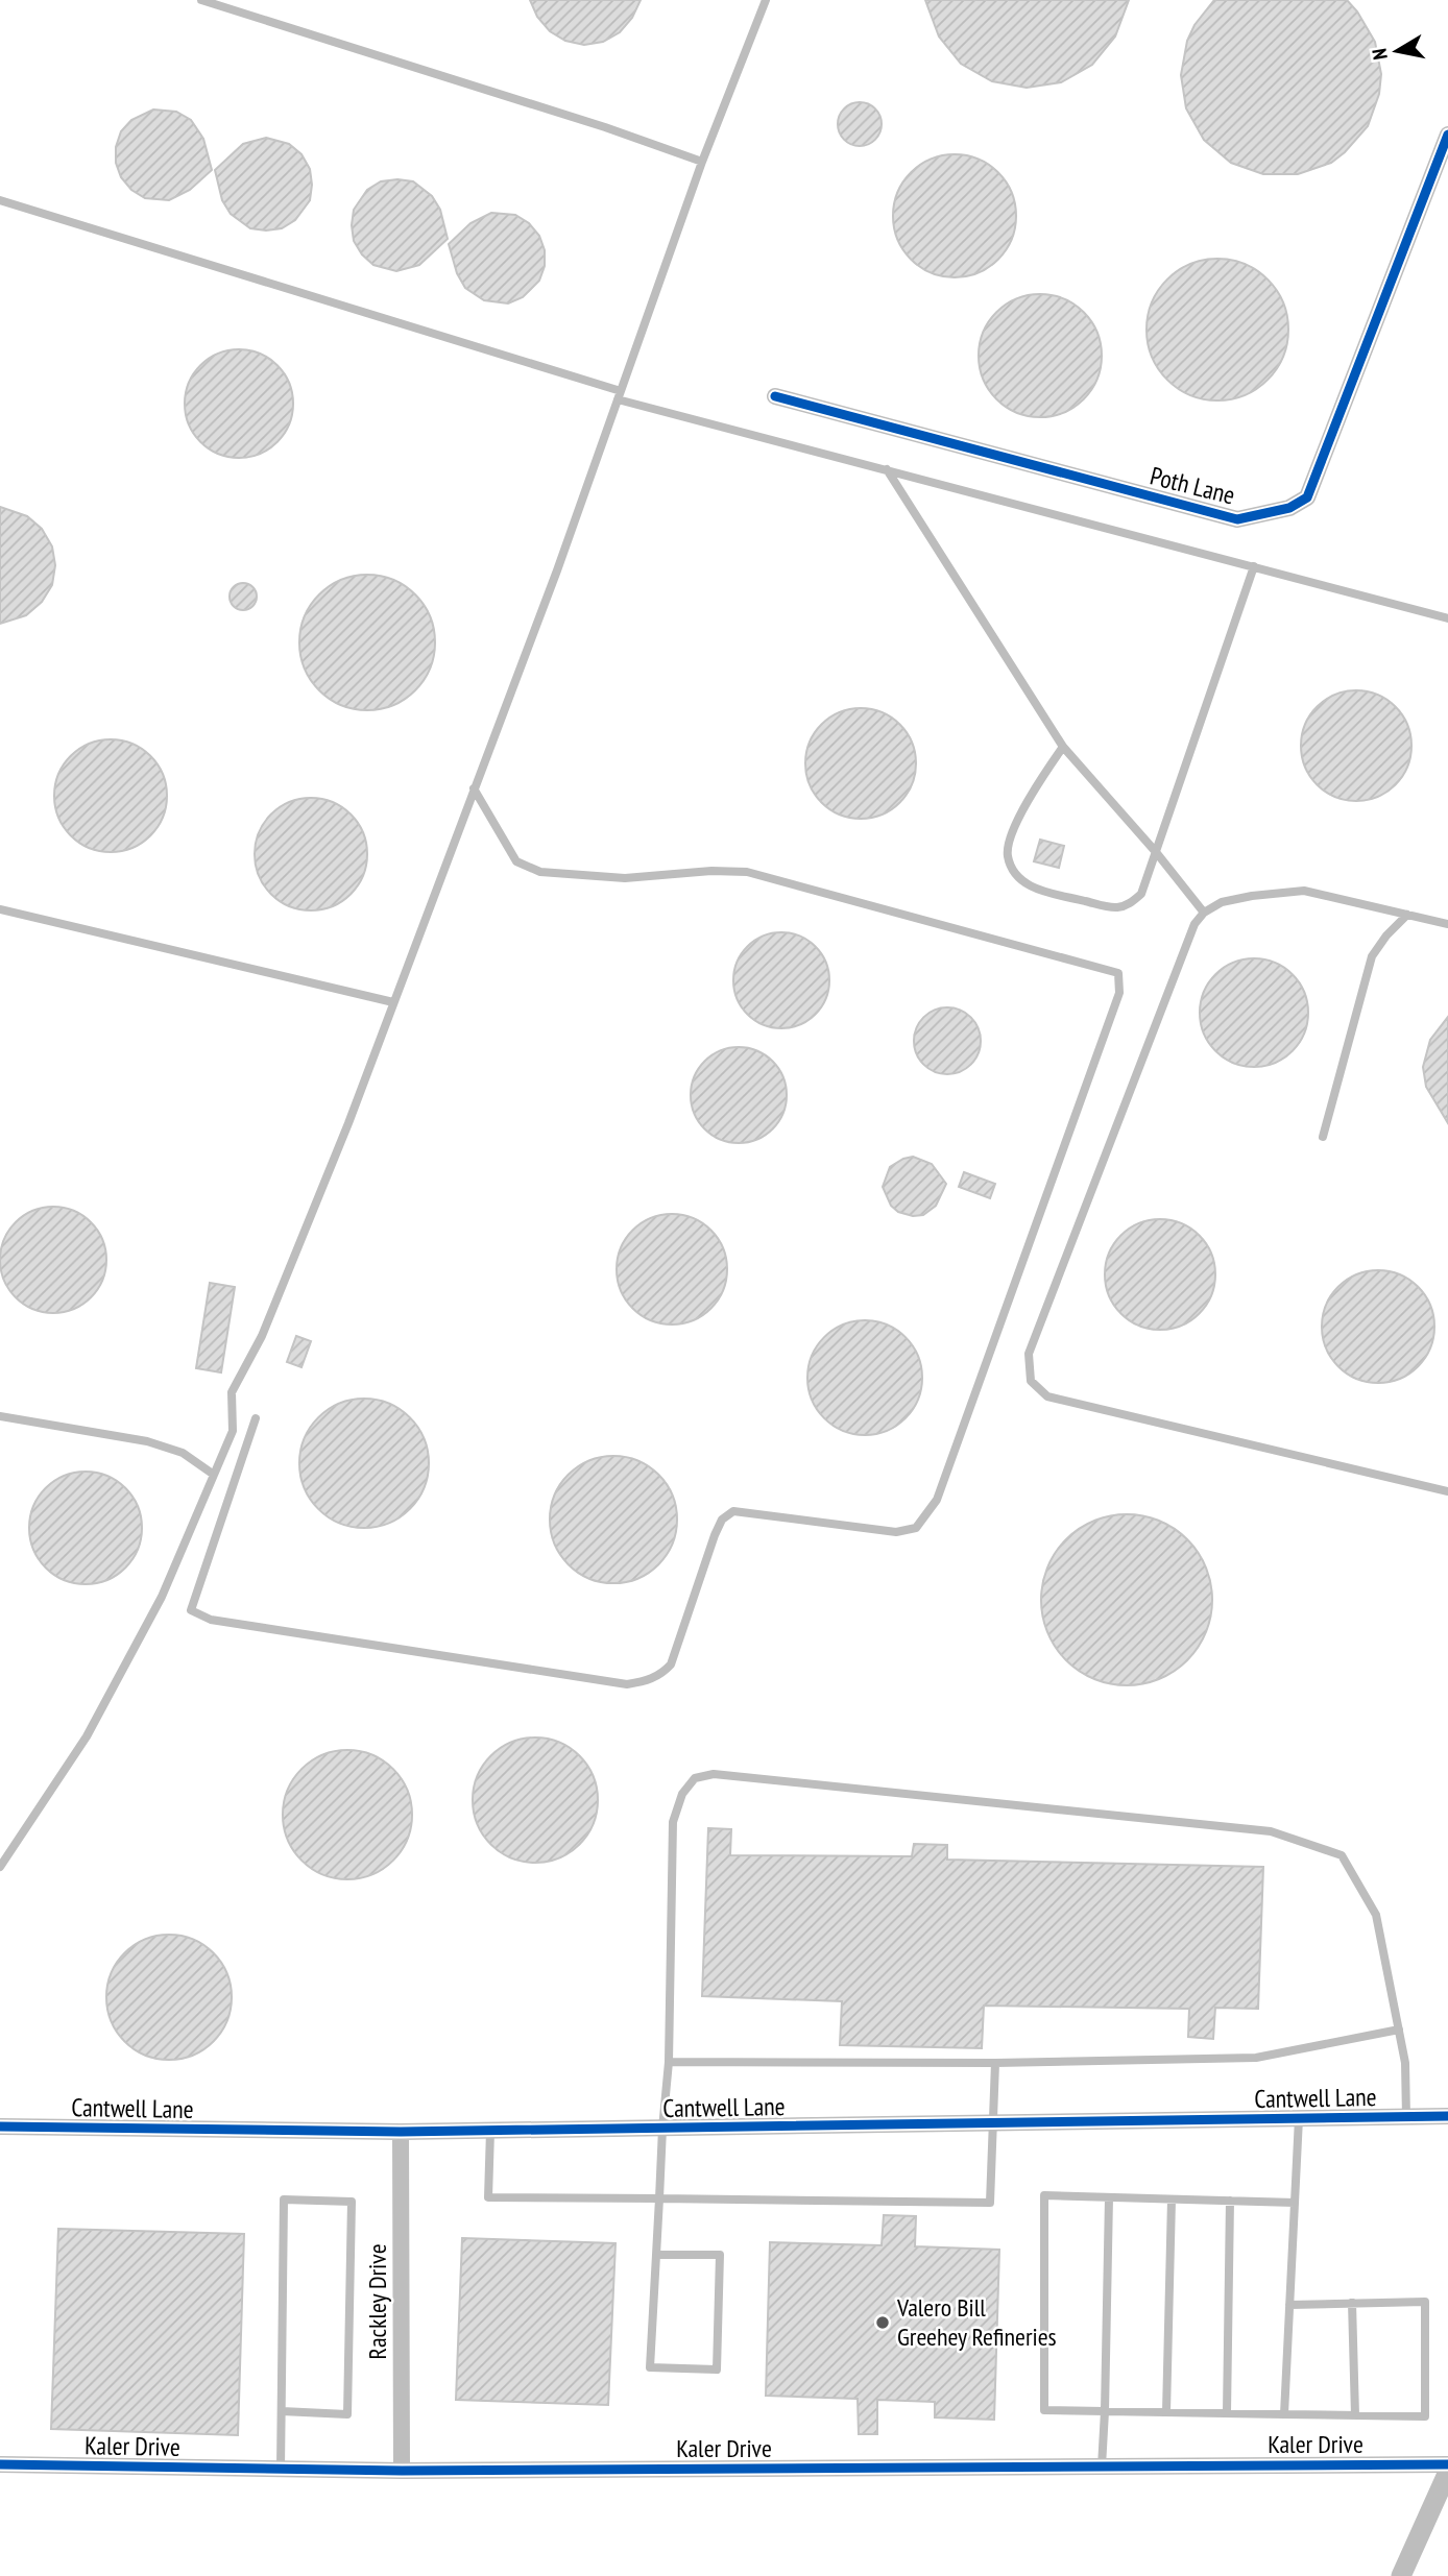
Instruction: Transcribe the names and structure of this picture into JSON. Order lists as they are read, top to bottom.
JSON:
{
  "streets": {
    "street": [
      "Poth Lane",
      "Cantwell Lane",
      "Rackley Drive",
      "Kaler Drive"
    ]
  },
  "crossings": [
    ["Cantwell Lane", "Rackley Drive"],
    ["Rackley Drive", "Kaler Drive"]
  ],
  "places": ["Valero Bill Greehey Refineries"],
  "north": "left"
}
